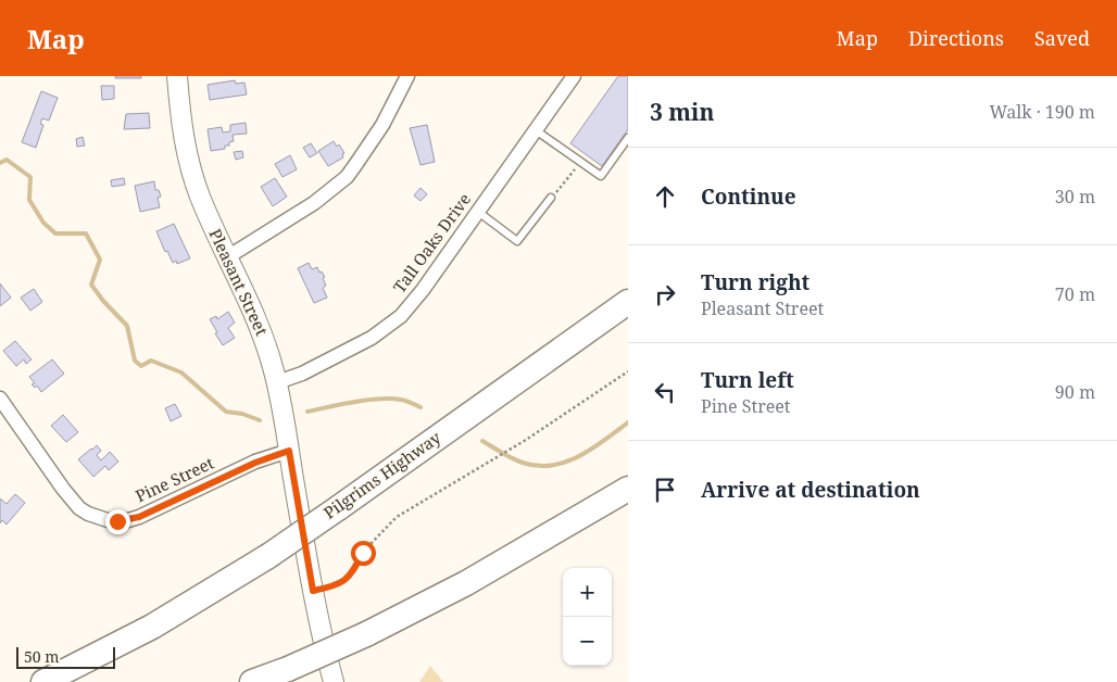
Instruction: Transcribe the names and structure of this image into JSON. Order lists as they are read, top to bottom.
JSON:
{
  "streets": {
    "highway": ["Pilgrims Highway"],
    "main road": ["Pleasant Street"],
    "street": ["Tall Oaks Drive", "Pine Street"]
  },
  "crossings": [
    ["Tall Oaks Drive", "Pleasant Street"],
    ["Pleasant Street", "Pine Street"]
  ],
  "scale_bar": "50 m",
  "page": {
    "header": "Map",
    "nav": ["Map", "Directions", "Saved"],
    "heading": ["3 min", "Walk · 190 m"],
    "list": [
      ["Continue", "30 m"],
      ["Turn right", "Pleasant Street", "70 m"],
      ["Turn left", "Pine Street", "90 m"],
      "Arrive at destination"
    ],
    "map_buttons": ["+", "−"],
    "scale": "50 m"
  }
}
